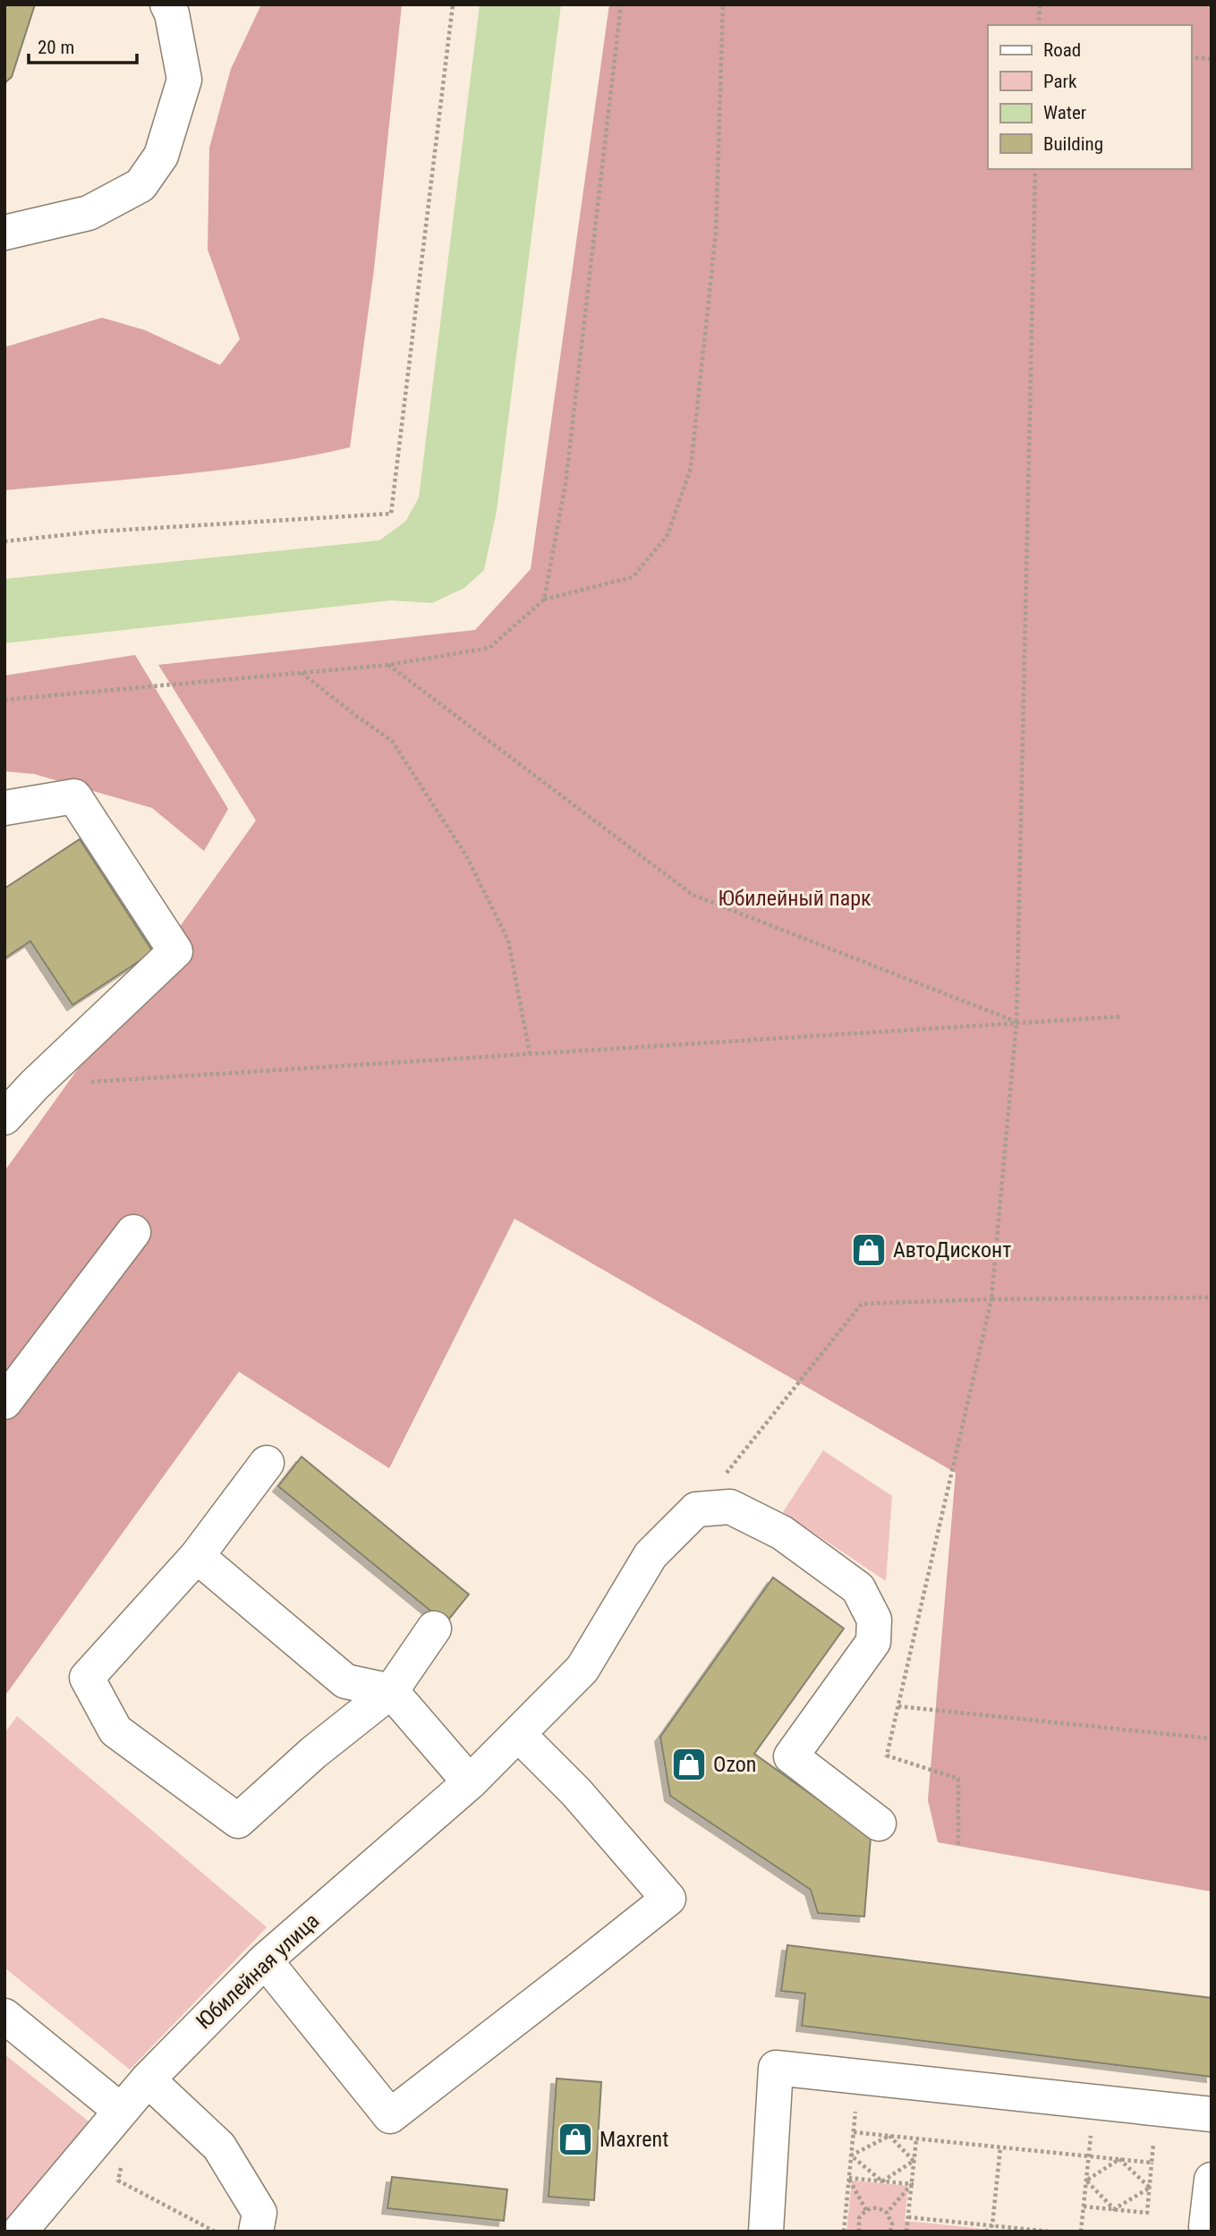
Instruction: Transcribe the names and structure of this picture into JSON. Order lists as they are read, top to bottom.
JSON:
{
  "streets": {
    "street": ["Юбилейная улица"]
  },
  "parks": ["Юбилейный парк"],
  "places": {
    "shop": ["АвтоДисконт", "Ozon", "Maxrent"]
  },
  "legend": [
    "Road",
    "Park",
    "Water",
    "Building"
  ],
  "scale_bar": "20 m"
}
